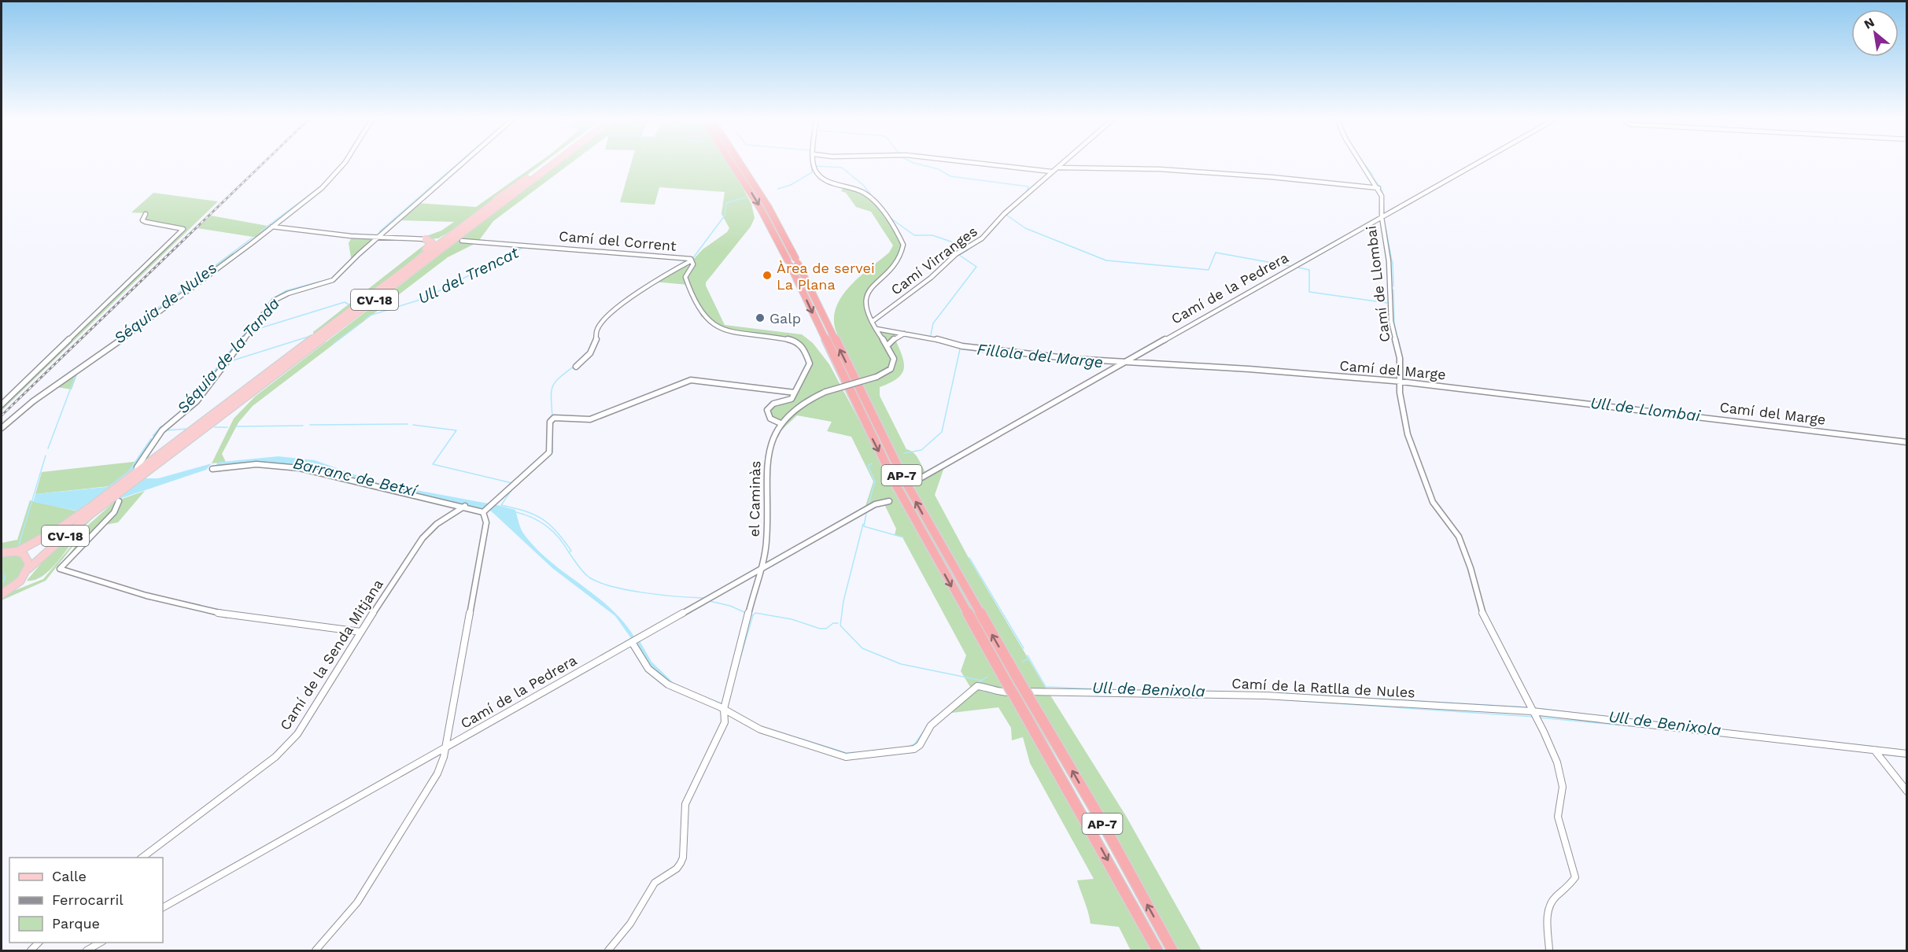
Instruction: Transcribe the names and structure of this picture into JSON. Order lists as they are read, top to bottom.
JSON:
{
  "streets": {
    "highway": ["AP-7"],
    "main road": ["CV-18"],
    "street": [
      "Camí del Corrent",
      "Camí Virranges",
      "Camí de Llombai",
      "Camí de la Pedrera",
      "Camí del Marge",
      "el Caminàs",
      "Camí de la Senda Mitjana",
      "Camí de la Ratlla de Nules"
    ]
  },
  "crossings": [
    ["Camí Virranges", "el Caminàs"],
    ["Camí de Llombai", "Camí de la Pedrera"],
    ["Camí de Llombai", "Camí del Marge"],
    ["Camí de Llombai", "Camí de la Ratlla de Nules"],
    ["Camí de la Pedrera", "Camí del Marge"],
    ["Camí de la Pedrera", "el Caminàs"],
    ["Camí de la Pedrera", "Camí de la Ratlla de Nules"],
    ["Camí del Marge", "el Caminàs"],
    ["el Caminàs", "Camí de la Ratlla de Nules"]
  ],
  "water": [
    "Ull del Trencat",
    "Séquia de Nules",
    "Séquia de la Tanda",
    "Fillola del Marge",
    "Ull de Llombai",
    "Barranc de Betxí",
    "Ull de Benixola"
  ],
  "places": ["Àrea de servei La Plana", "Galp"],
  "legend": ["Calle", "Ferrocarril", "Parque"],
  "north": "top left"
}
